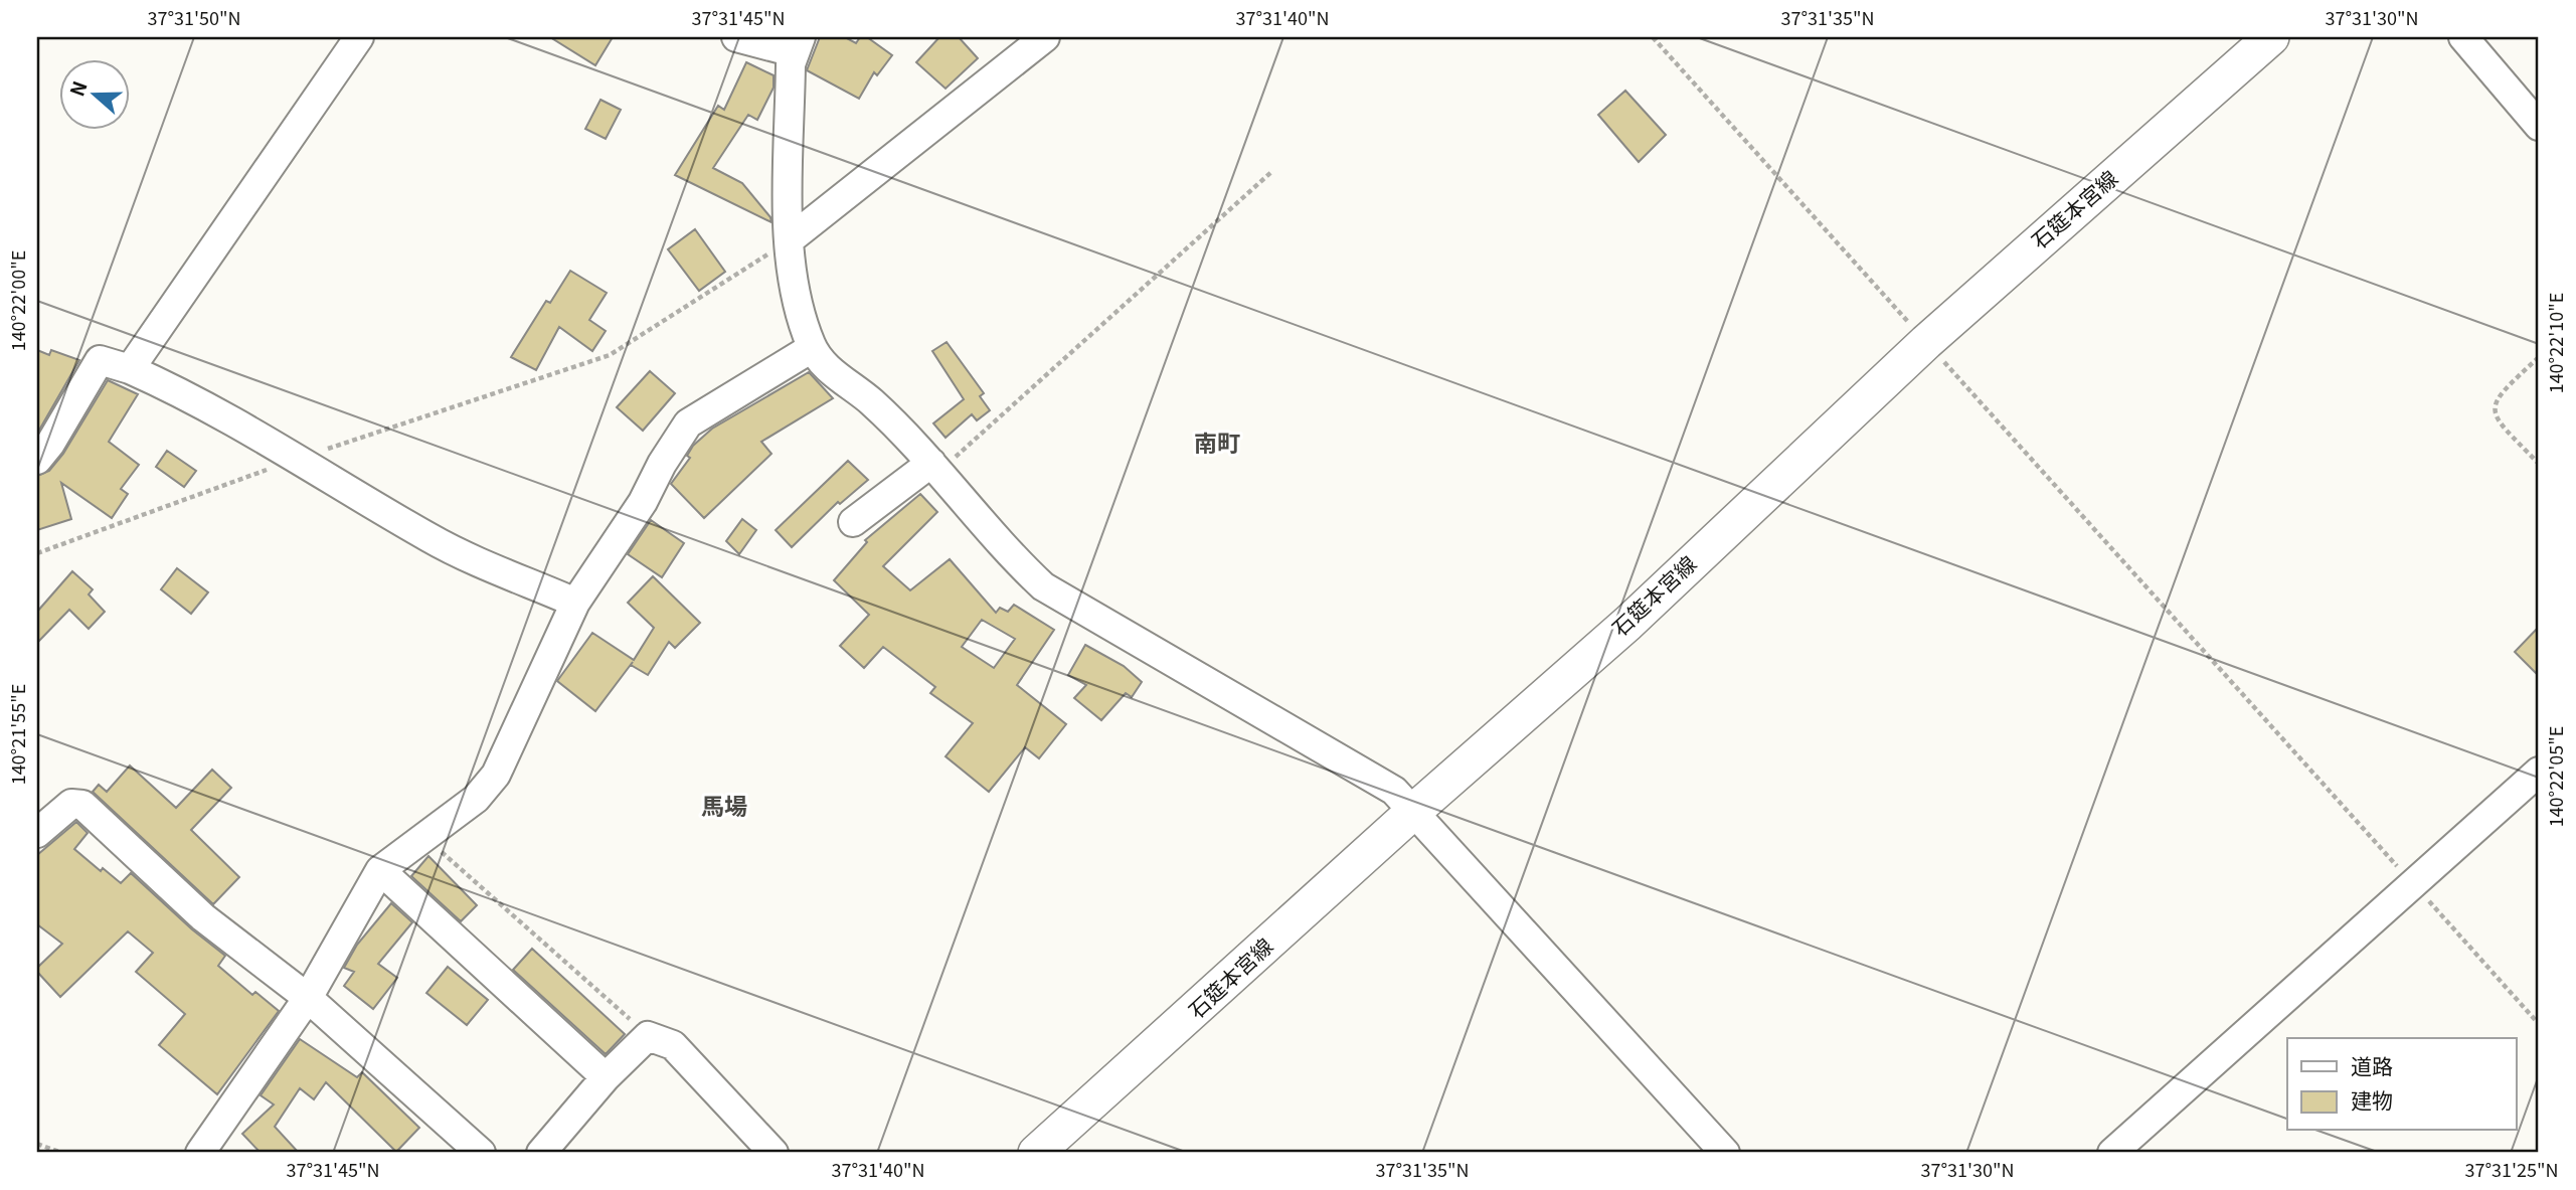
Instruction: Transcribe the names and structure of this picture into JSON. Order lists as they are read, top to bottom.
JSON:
{
  "streets": {
    "main road": ["石筵本宮線"]
  },
  "districts": ["南町", "馬場"],
  "legend": ["道路", "建物"],
  "north": "left",
  "coordinates": [
    "37°31'50\"N",
    "37°31'45\"N",
    "37°31'40\"N",
    "37°31'35\"N",
    "37°31'30\"N",
    "140°22'00\"E",
    "140°22'10\"E",
    "140°21'55\"E",
    "140°22'05\"E",
    "37°31'25\"N"
  ]
}
